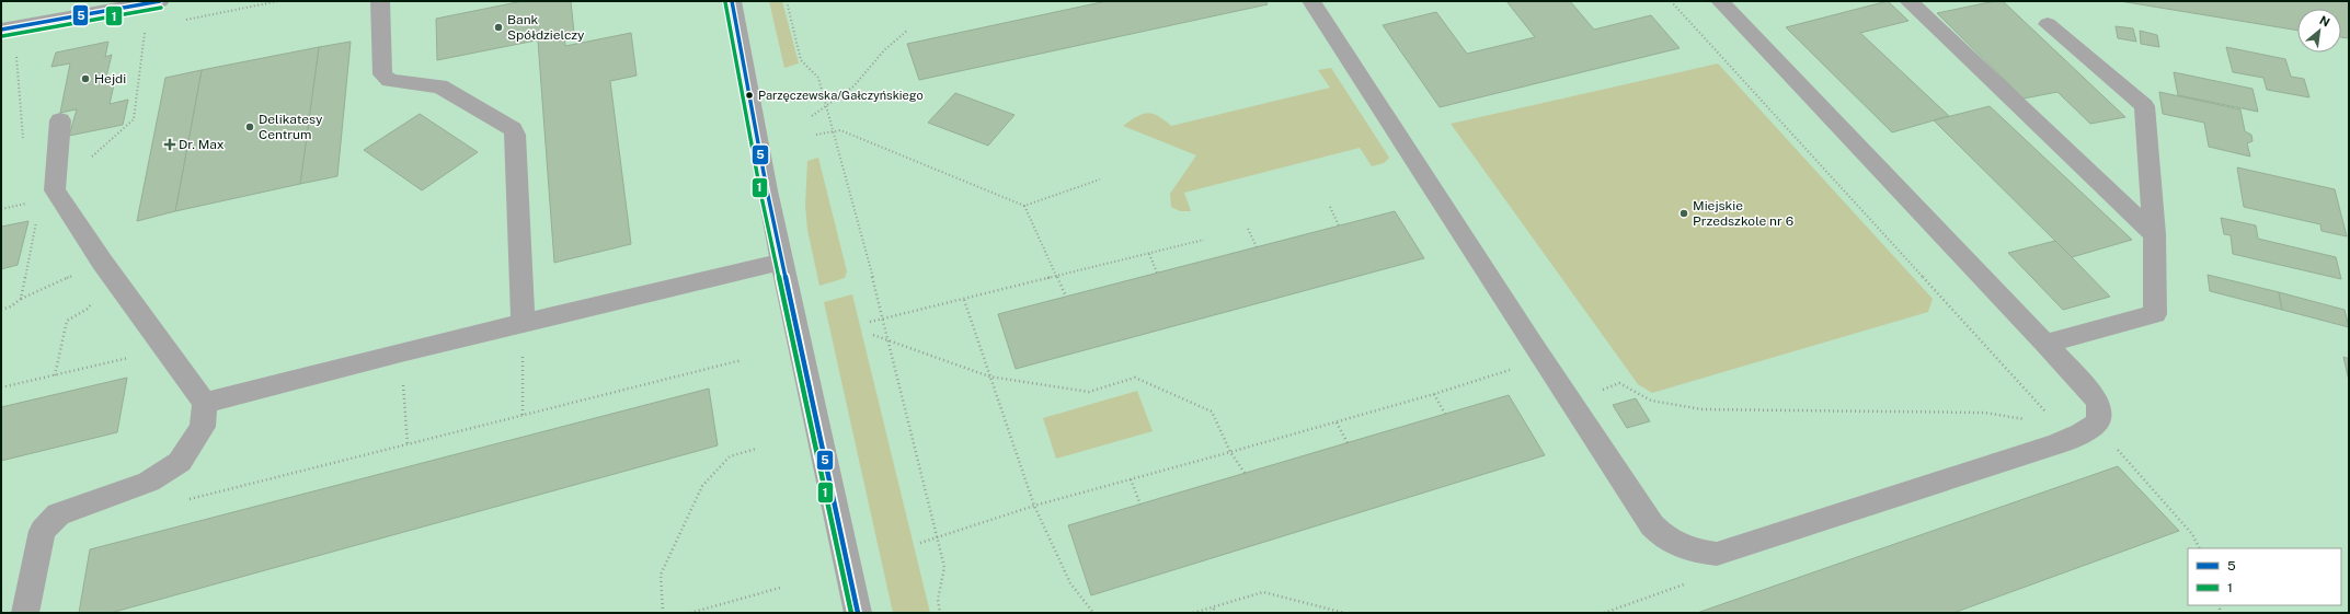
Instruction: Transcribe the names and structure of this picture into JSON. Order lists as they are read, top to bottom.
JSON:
{
  "places": {
    "other": [
      "Bank Spółdzielczy",
      "Hejdi",
      "Parzęczewska/Gałczyńskiego",
      "Delikatesy Centrum",
      "Miejskie Przedszkole nr 6"
    ],
    "health": ["Dr. Max"]
  },
  "lines": ["transit line 5", "transit line 1"],
  "legend": ["5", "1"],
  "north": "top right"
}
